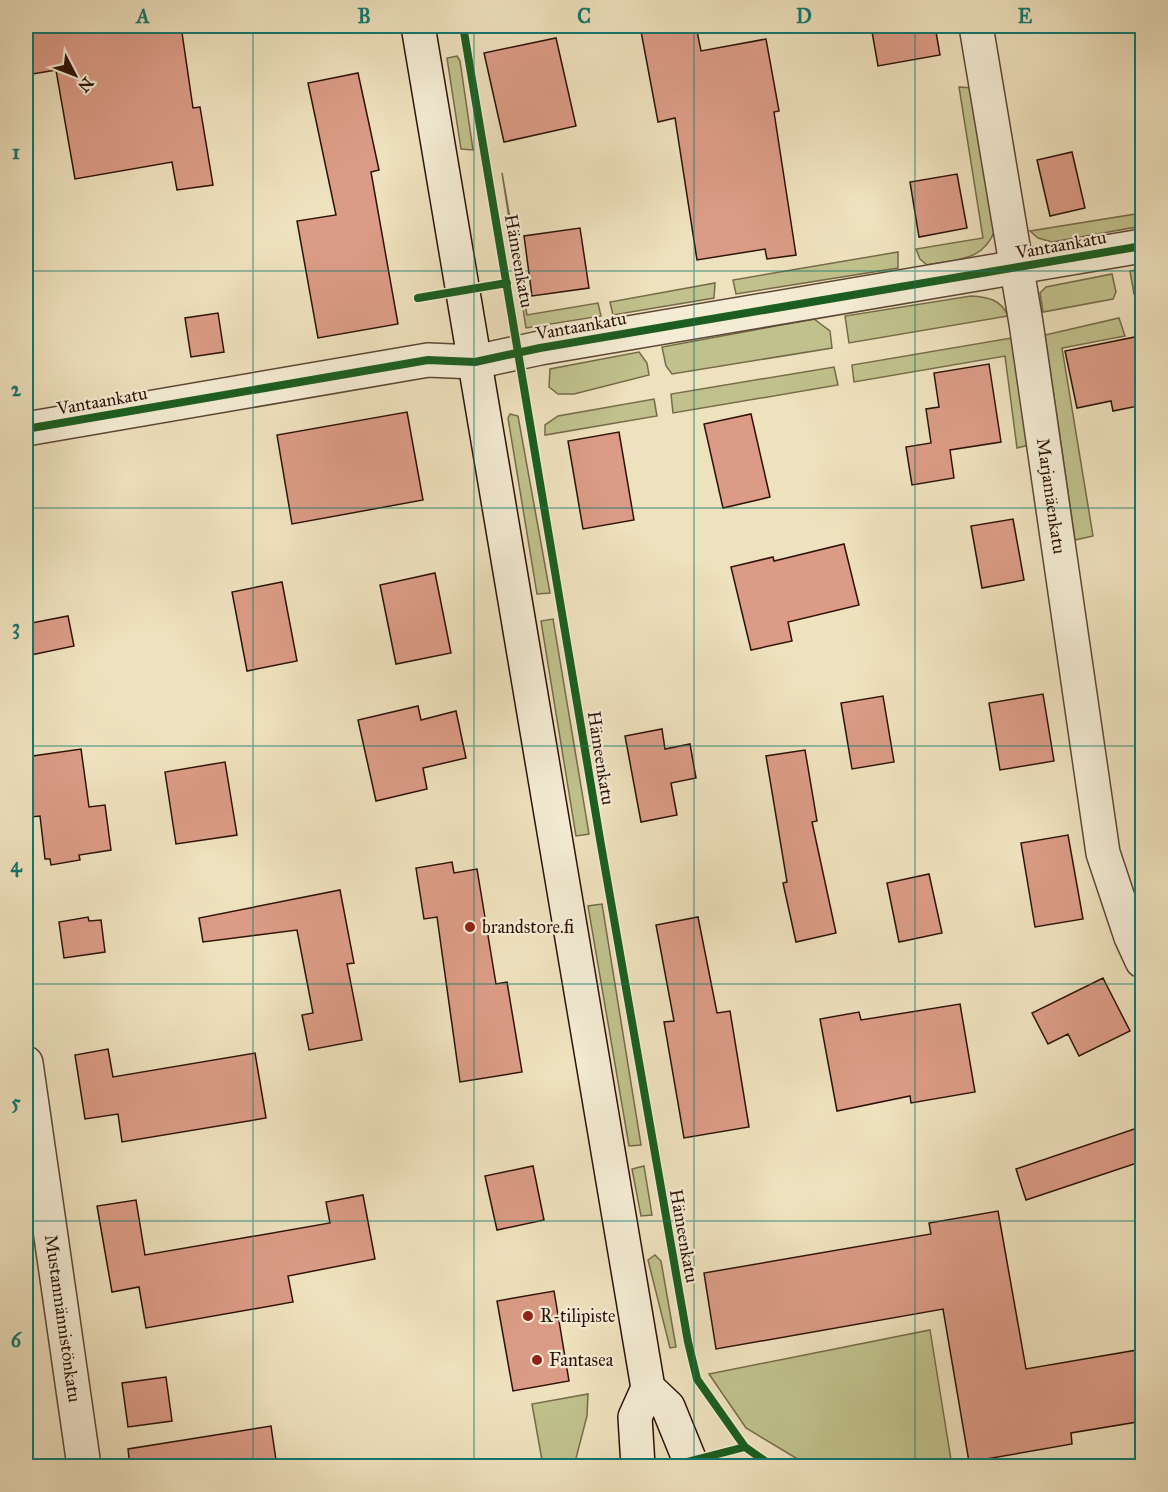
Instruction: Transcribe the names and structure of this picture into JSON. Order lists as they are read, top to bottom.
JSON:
{
  "streets": {
    "street": ["Vantaankatu", "Marjamäenkatu", "Mustanmännistönkatu"],
    "cycle path": ["Hämeenkatu"]
  },
  "crossings": [
    ["Vantaankatu", "Marjamäenkatu"]
  ],
  "places": ["brandstore.fi", "R-tilipiste", "Fantasea"],
  "north": "bottom right",
  "grid": {
    "columns": [
      "A",
      "B",
      "C",
      "D",
      "E"
    ],
    "rows": [
      "1",
      "2",
      "3",
      "4",
      "5",
      "6"
    ]
  }
}
